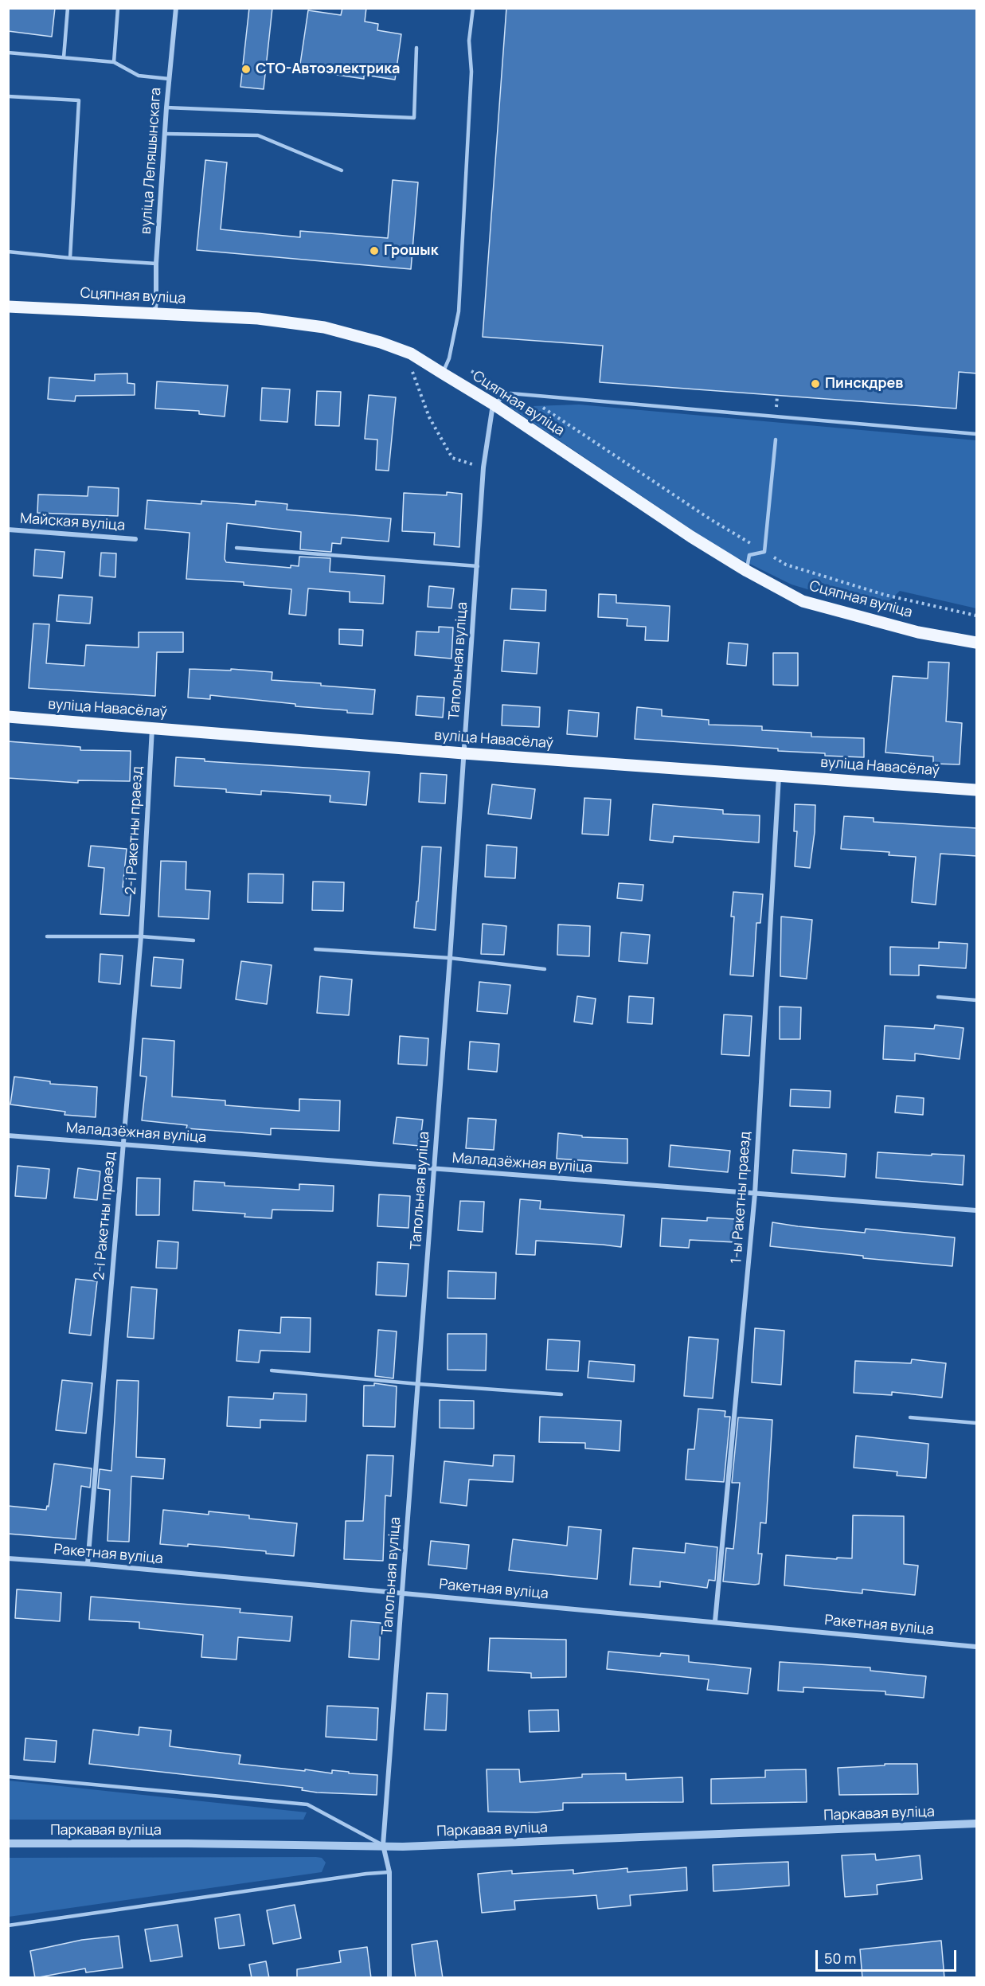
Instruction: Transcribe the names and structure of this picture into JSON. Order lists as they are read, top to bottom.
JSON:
{
  "streets": {
    "main road": ["Сцяпная вуліца", "вуліца Навасёлаў"],
    "street": [
      "вуліца Лепяшынскага",
      "Майская вуліца",
      "Тапольная вуліца",
      "2-і Ракетны праезд",
      "Маладзёжная вуліца",
      "1-ы Ракетны праезд",
      "Ракетная вуліца",
      "Паркавая вуліца"
    ]
  },
  "crossings": [
    ["вуліца Лепяшынскага", "Сцяпная вуліца"],
    ["Сцяпная вуліца", "Тапольная вуліца"],
    ["Тапольная вуліца", "вуліца Навасёлаў"],
    ["Тапольная вуліца", "Маладзёжная вуліца"],
    ["Тапольная вуліца", "Ракетная вуліца"],
    ["Тапольная вуліца", "Паркавая вуліца"],
    ["вуліца Навасёлаў", "2-і Ракетны праезд"],
    ["вуліца Навасёлаў", "1-ы Ракетны праезд"],
    ["2-і Ракетны праезд", "Маладзёжная вуліца"],
    ["2-і Ракетны праезд", "Ракетная вуліца"],
    ["Маладзёжная вуліца", "1-ы Ракетны праезд"],
    ["1-ы Ракетны праезд", "Ракетная вуліца"]
  ],
  "places": ["СТО-Автоэлектрика", "Грошык", "Пинскдрев"],
  "scale_bar": "50 m"
}
